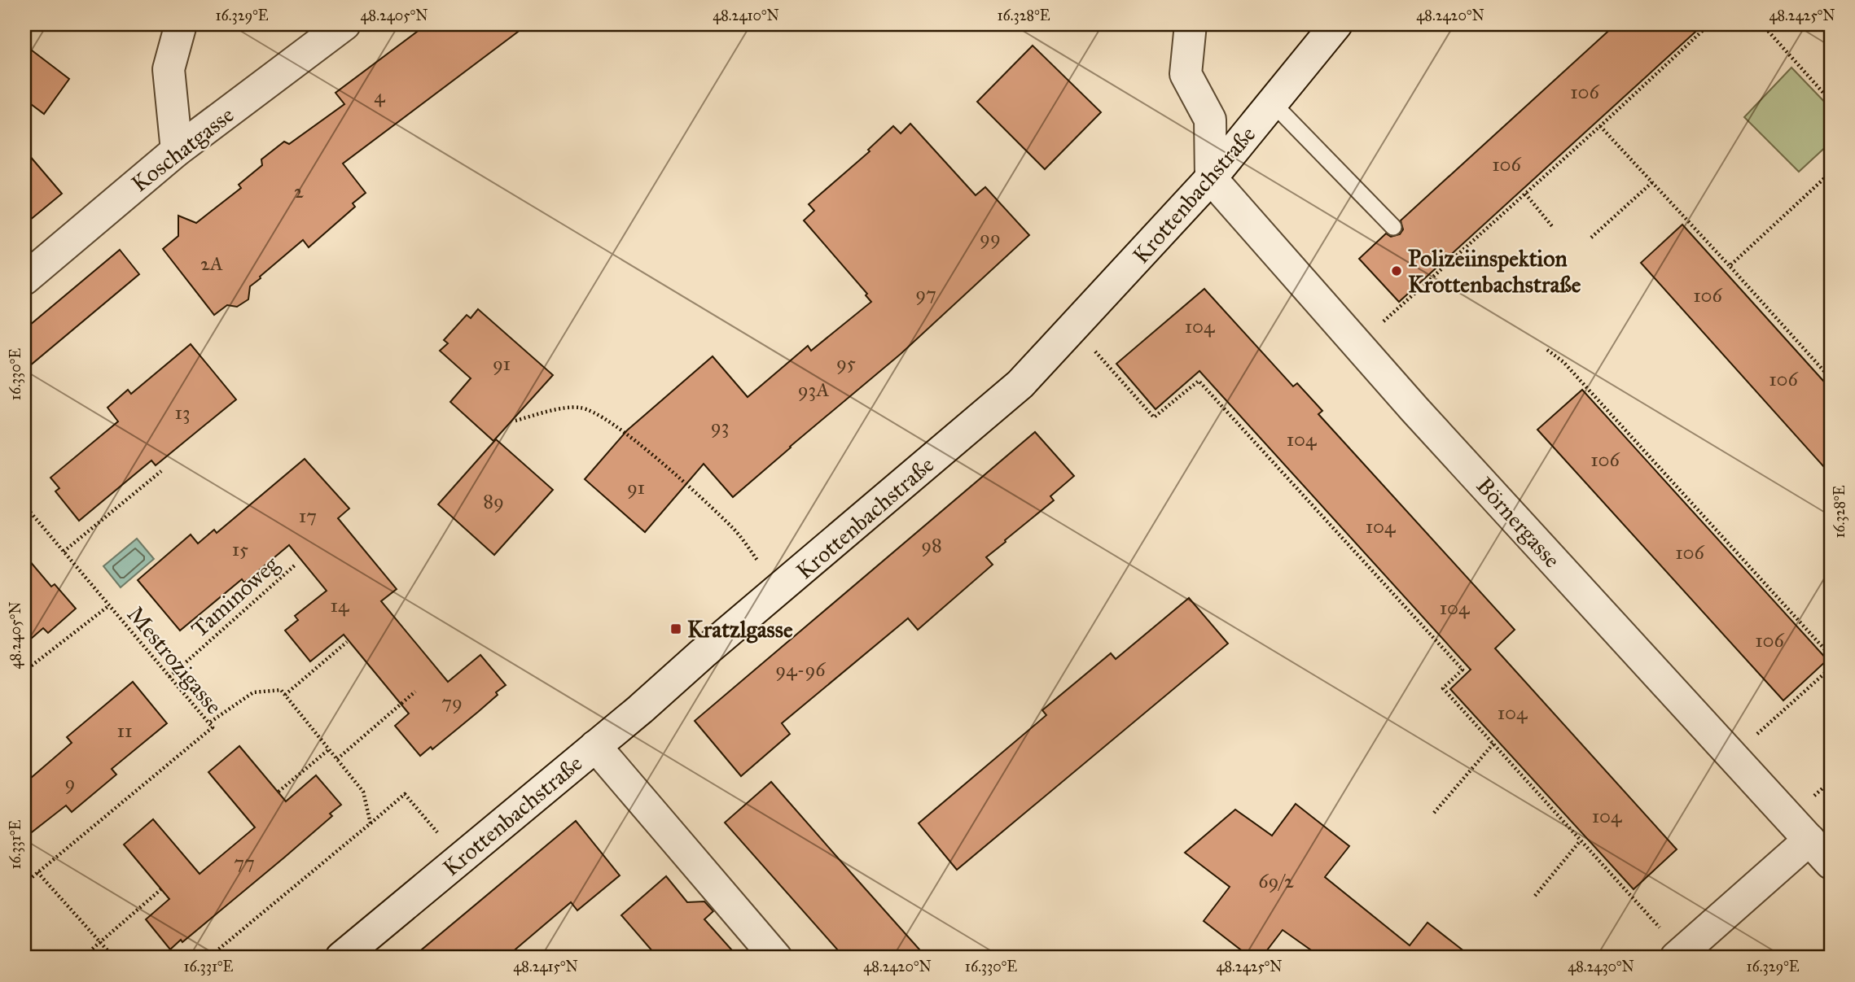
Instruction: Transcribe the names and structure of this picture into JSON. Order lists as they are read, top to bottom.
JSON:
{
  "streets": {
    "street": ["Koschatgasse", "Krottenbachstraße", "Börnergasse"],
    "path": ["Taminoweg", "Mestrozigasse"]
  },
  "crossings": [
    ["Krottenbachstraße", "Börnergasse"],
    ["Taminoweg", "Mestrozigasse"]
  ],
  "places": {
    "other": ["Polizeiinspektion Krottenbachstraße"],
    "transit": ["Kratzlgasse"]
  },
  "house_numbers": [
    "106",
    "4",
    "106",
    "2",
    "99",
    "2A",
    "97",
    "106",
    "104",
    "95",
    "91",
    "106",
    "93A",
    "13",
    "93",
    "104",
    "106",
    "91",
    "89",
    "17",
    "104",
    "98",
    "15",
    "106",
    "14",
    "104",
    "106",
    "94-96",
    "79",
    "104",
    "11",
    "9",
    "104",
    "77",
    "69/2"
  ],
  "coordinates": [
    "16.329°E",
    "48.2405°N",
    "48.2410°N",
    "16.328°E",
    "48.2420°N",
    "48.2425°N",
    "16.330°E",
    "16.331°E",
    "48.2415°N",
    "48.2430°N"
  ]
}
